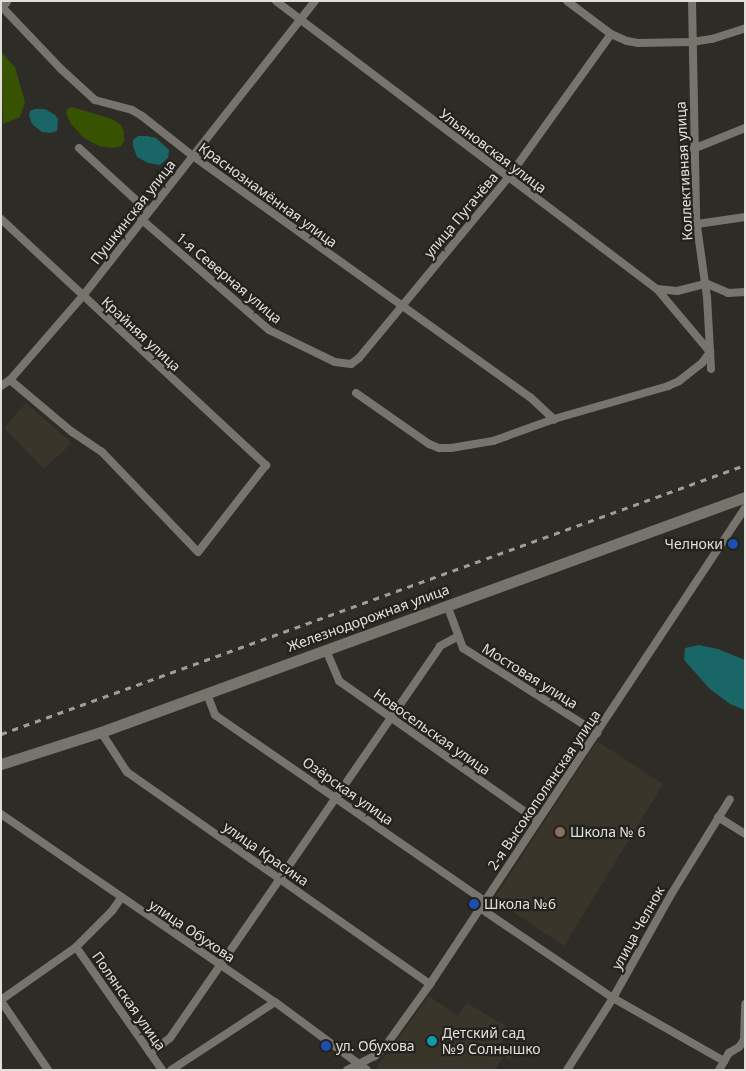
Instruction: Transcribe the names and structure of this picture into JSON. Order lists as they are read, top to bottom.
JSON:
{
  "streets": {
    "street": [
      "Ульяновская улица",
      "Коллективная улица",
      "Краснознамённая улица",
      "Пушкинская улица",
      "улица Пугачёва",
      "1-я Северная улица",
      "Крайняя улица",
      "Железнодорожная улица",
      "Мостовая улица",
      "Новосельская улица",
      "2-я Высокополянская улица",
      "Озёрская улица",
      "улица Красина",
      "улица Челнок",
      "улица Обухова",
      "Полянская улица"
    ]
  },
  "crossings": [
    ["Ульяновская улица", "Коллективная улица"],
    ["Ульяновская улица", "Пушкинская улица"],
    ["Ульяновская улица", "улица Пугачёва"],
    ["Краснознамённая улица", "Пушкинская улица"],
    ["Краснознамённая улица", "улица Пугачёва"],
    ["Пушкинская улица", "1-я Северная улица"],
    ["Пушкинская улица", "Крайняя улица"],
    ["улица Пугачёва", "1-я Северная улица"],
    ["Железнодорожная улица", "Мостовая улица"],
    ["Железнодорожная улица", "Новосельская улица"],
    ["Железнодорожная улица", "Озёрская улица"],
    ["Железнодорожная улица", "улица Красина"],
    ["Мостовая улица", "2-я Высокополянская улица"],
    ["Новосельская улица", "2-я Высокополянская улица"],
    ["2-я Высокополянская улица", "Озёрская улица"],
    ["2-я Высокополянская улица", "улица Красина"],
    ["2-я Высокополянская улица", "улица Обухова"]
  ],
  "places": [
    "Челноки",
    "Школа № 6",
    "Школа №6",
    "Детский сад №9 Солнышко",
    "ул. Обухова"
  ]
}
